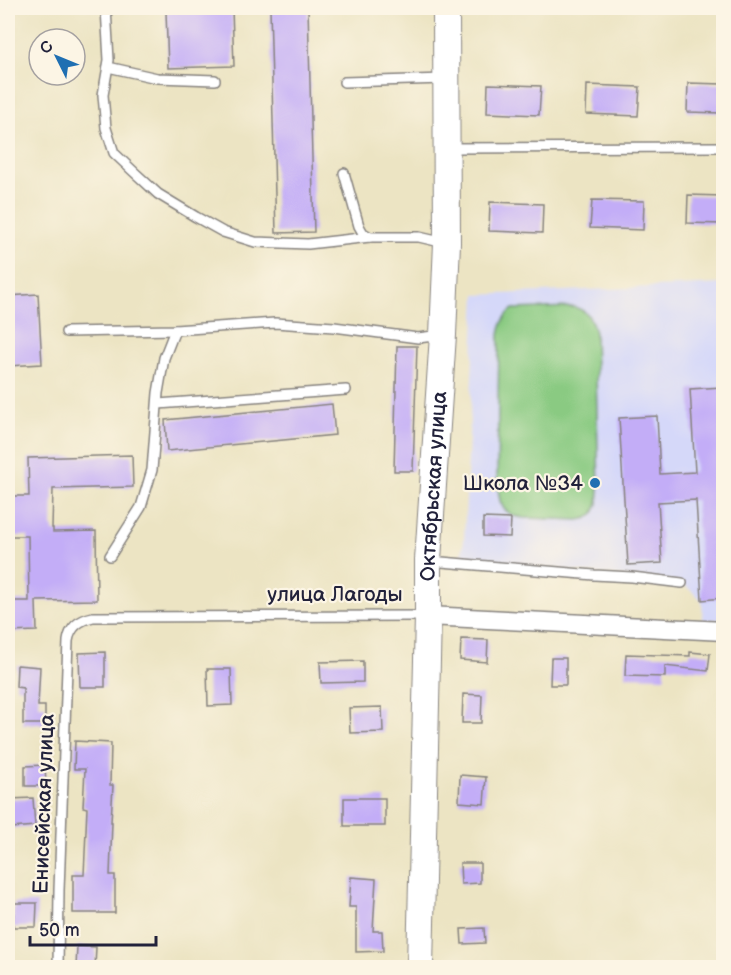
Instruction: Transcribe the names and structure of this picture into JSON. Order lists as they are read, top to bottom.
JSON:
{
  "streets": {
    "main road": ["Октябрьская улица"],
    "street": ["улица Лагоды"],
    "lane": ["Енисейская улица"]
  },
  "crossings": [
    ["Октябрьская улица", "улица Лагоды"],
    ["улица Лагоды", "Енисейская улица"]
  ],
  "places": ["Школа №34"],
  "scale_bar": "50 m",
  "north": "top left"
}
